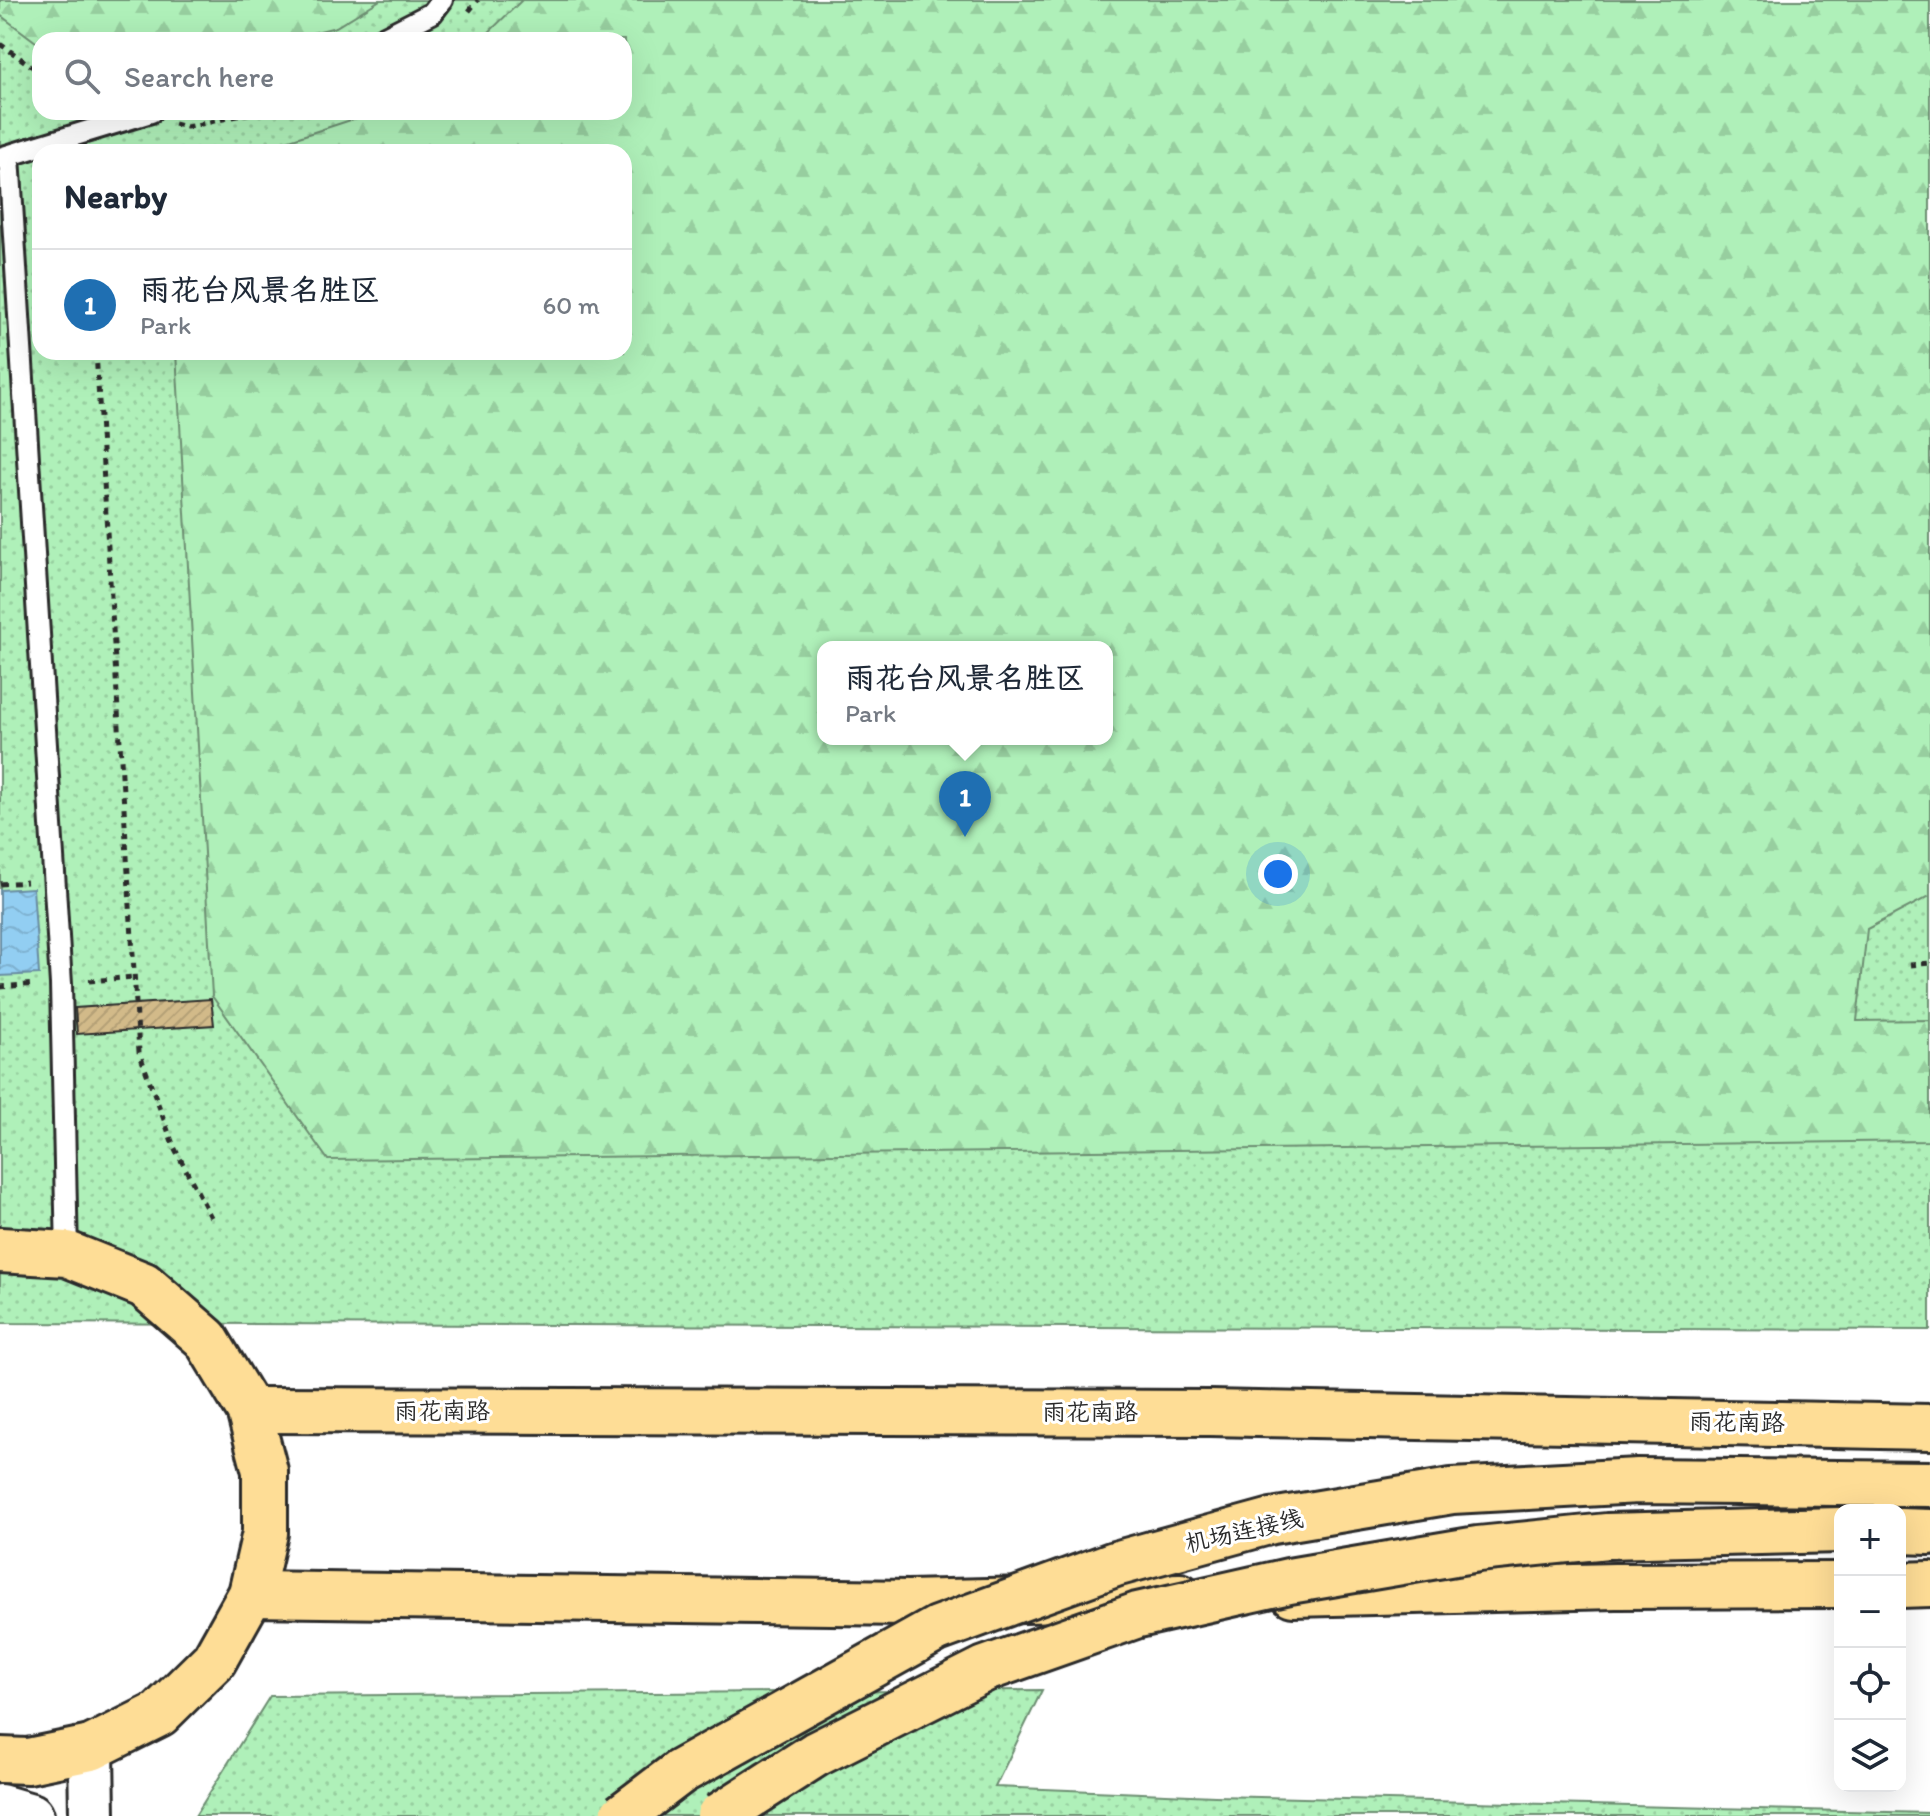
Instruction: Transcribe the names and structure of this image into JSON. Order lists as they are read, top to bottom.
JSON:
{
  "streets": {
    "main road": ["雨花南路", "机场连接线"]
  },
  "page": {
    "search": "Search here",
    "heading": "Nearby",
    "list": [
      {
        "mark": "1",
        "name": "雨花台风景名胜区",
        "note": "Park",
        "value": "60 m"
      }
    ],
    "popup": ["雨花台风景名胜区", "Park"],
    "pins": "1",
    "map_buttons": ["+", "−"]
  }
}
